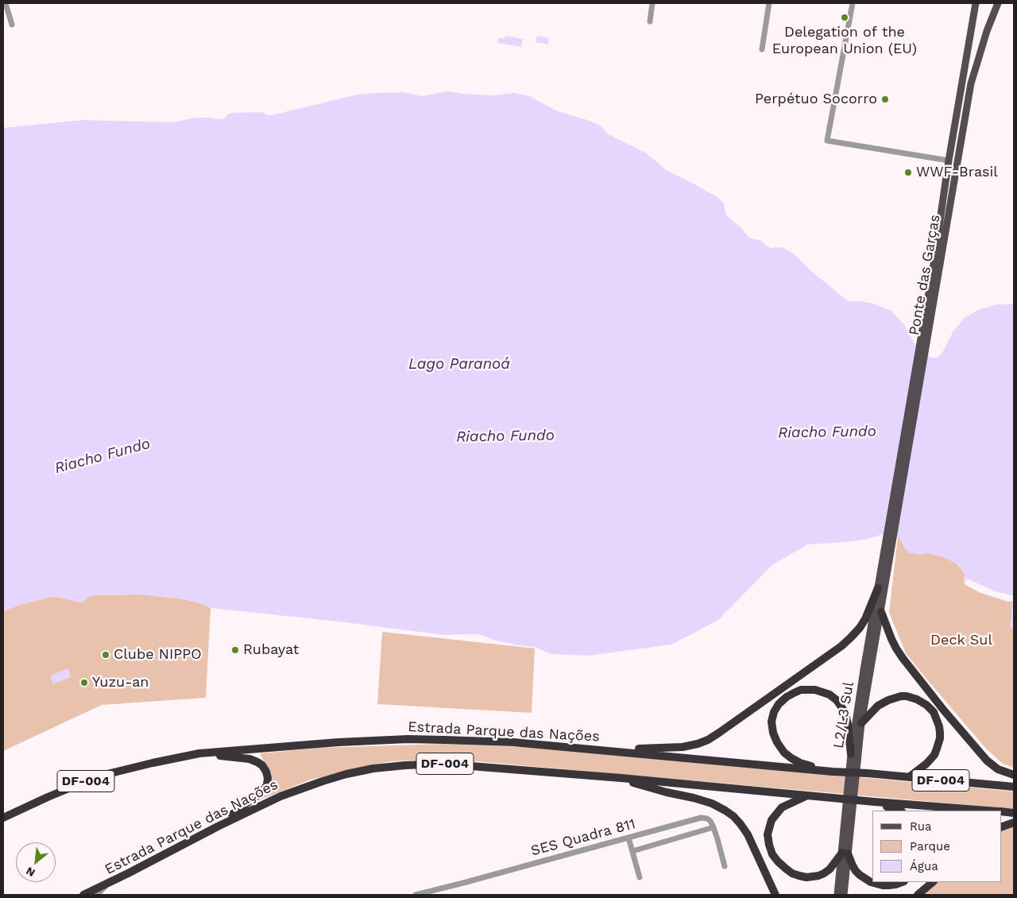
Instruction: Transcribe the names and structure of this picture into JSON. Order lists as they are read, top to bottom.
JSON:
{
  "streets": {
    "highway": ["Estrada Parque das Nações", "DF-004"],
    "main road": ["Ponte das Garças", "L2/L3 Sul"],
    "street": ["SES Quadra 811"]
  },
  "crossings": [
    ["Ponte das Garças", "L2/L3 Sul"]
  ],
  "water": ["Lago Paranoá", "Riacho Fundo"],
  "parks": ["Deck Sul"],
  "places": [
    "Delegation of the European Union (EU)",
    "Perpétuo Socorro",
    "WWF-Brasil",
    "Rubayat",
    "Clube NIPPO",
    "Yuzu-an"
  ],
  "legend": ["Rua", "Parque", "Água"],
  "north": "bottom left"
}
